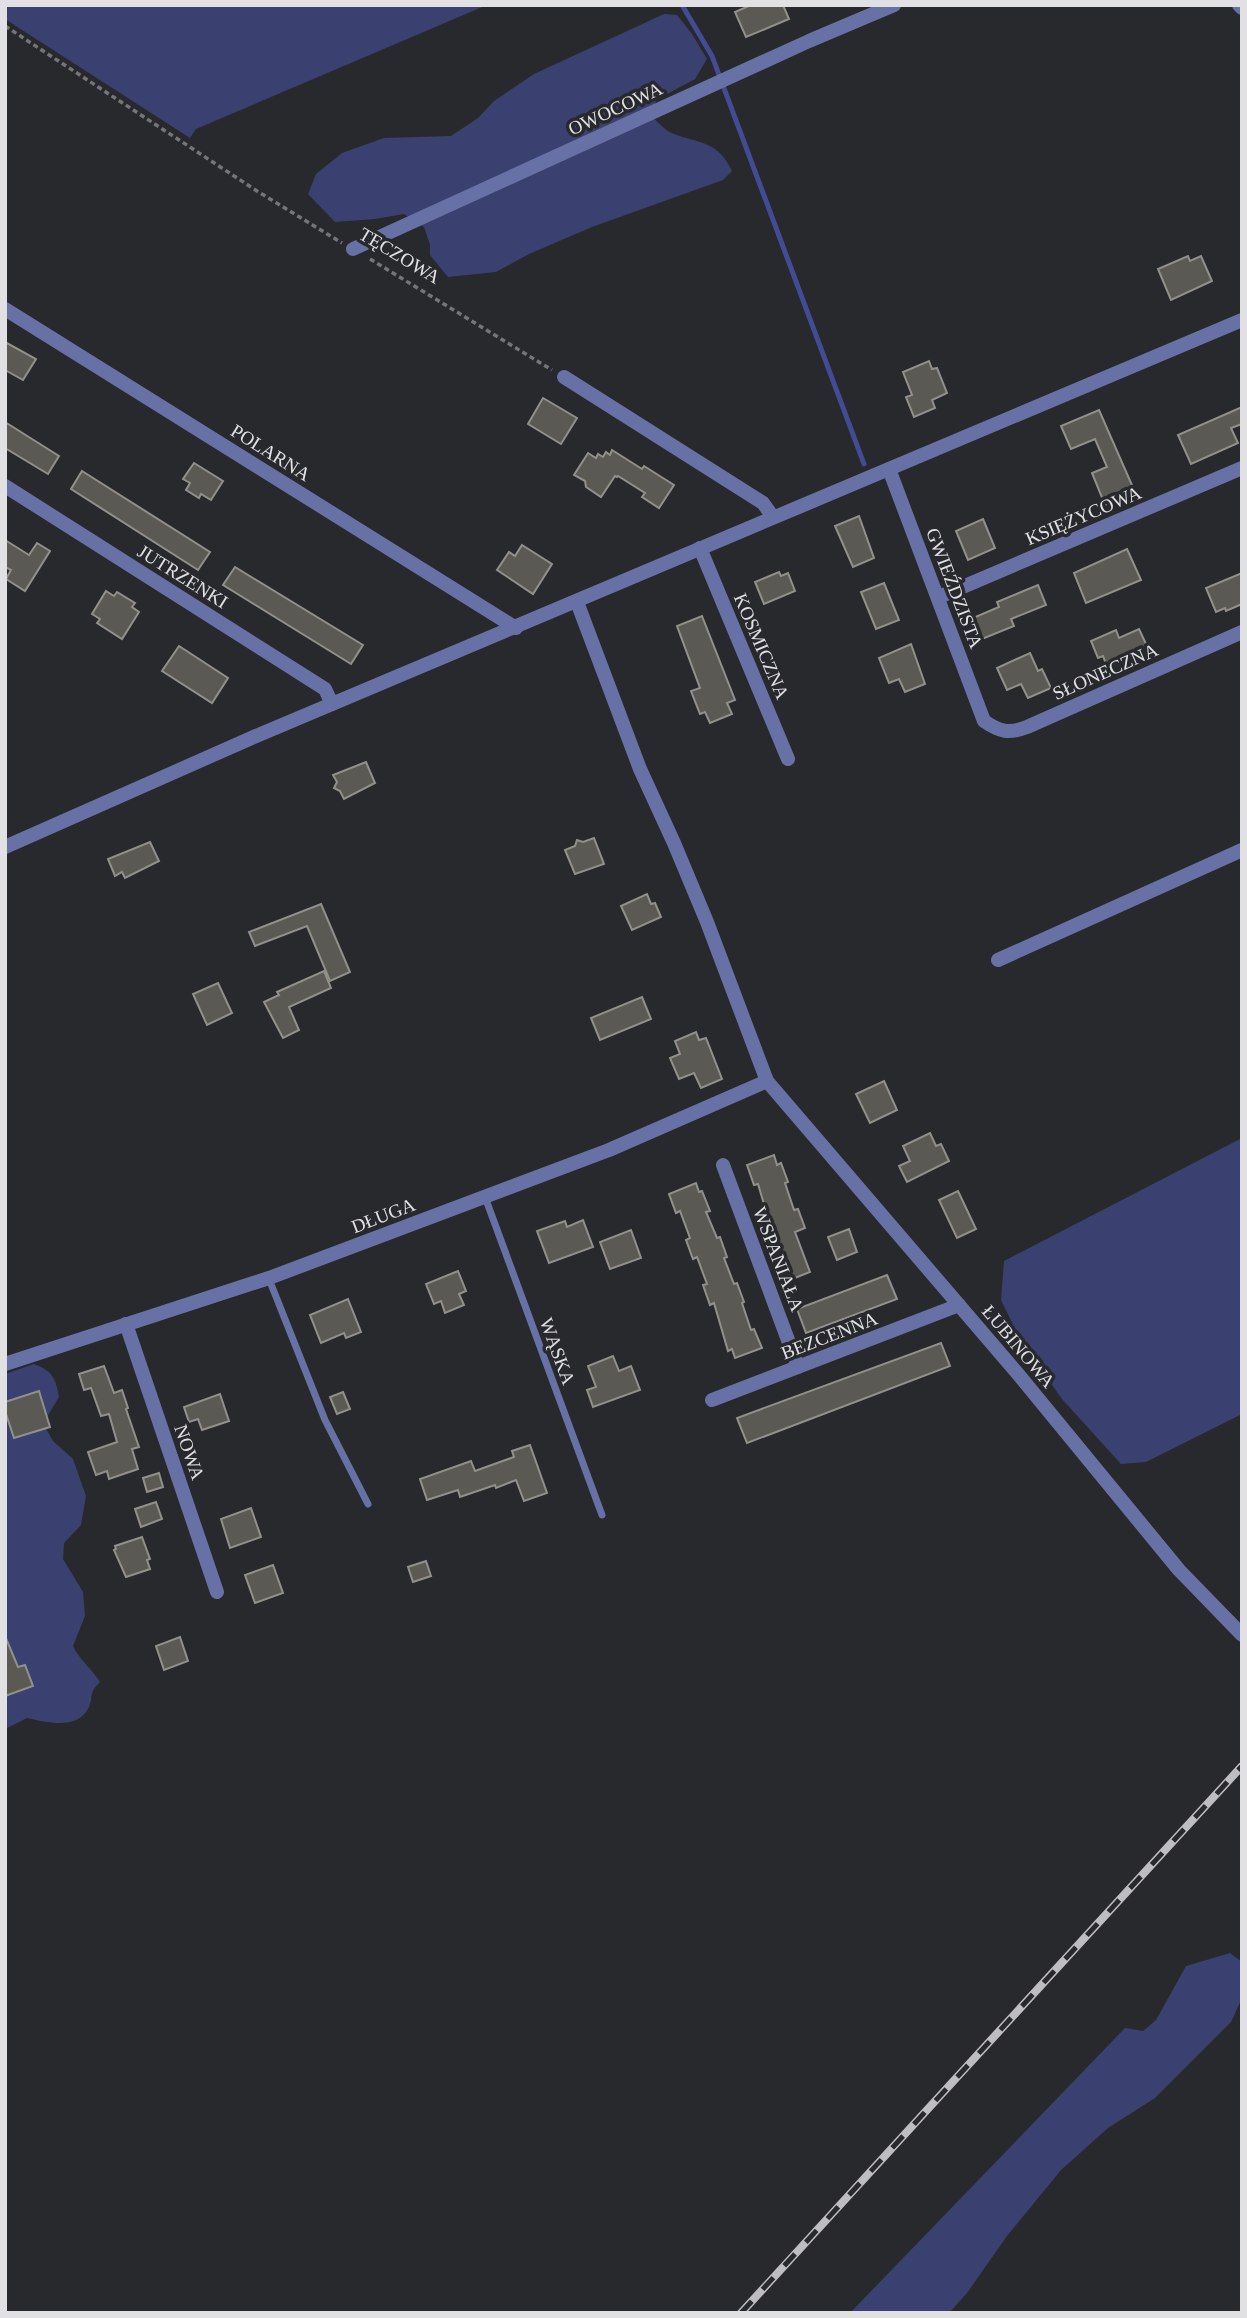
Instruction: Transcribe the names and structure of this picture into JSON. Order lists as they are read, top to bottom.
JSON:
{
  "streets": {
    "street": [
      "OWOCOWA",
      "POLARNA",
      "KSIĘŻYCOWA",
      "JUTRZENKI",
      "GWIEŹDZISTA",
      "KOSMICZNA",
      "SŁONECZNA",
      "DŁUGA",
      "WSPANIAŁA",
      "BEZCENNA",
      "ŁUBINOWA",
      "NOWA"
    ],
    "lane": ["WĄSKA"],
    "path": ["TĘCZOWA"]
  },
  "crossings": [
    ["OWOCOWA", "TĘCZOWA"],
    ["KSIĘŻYCOWA", "GWIEŹDZISTA"],
    ["GWIEŹDZISTA", "SŁONECZNA"],
    ["DŁUGA", "ŁUBINOWA"],
    ["DŁUGA", "WĄSKA"],
    ["DŁUGA", "NOWA"],
    ["WSPANIAŁA", "BEZCENNA"],
    ["BEZCENNA", "ŁUBINOWA"]
  ]
}
